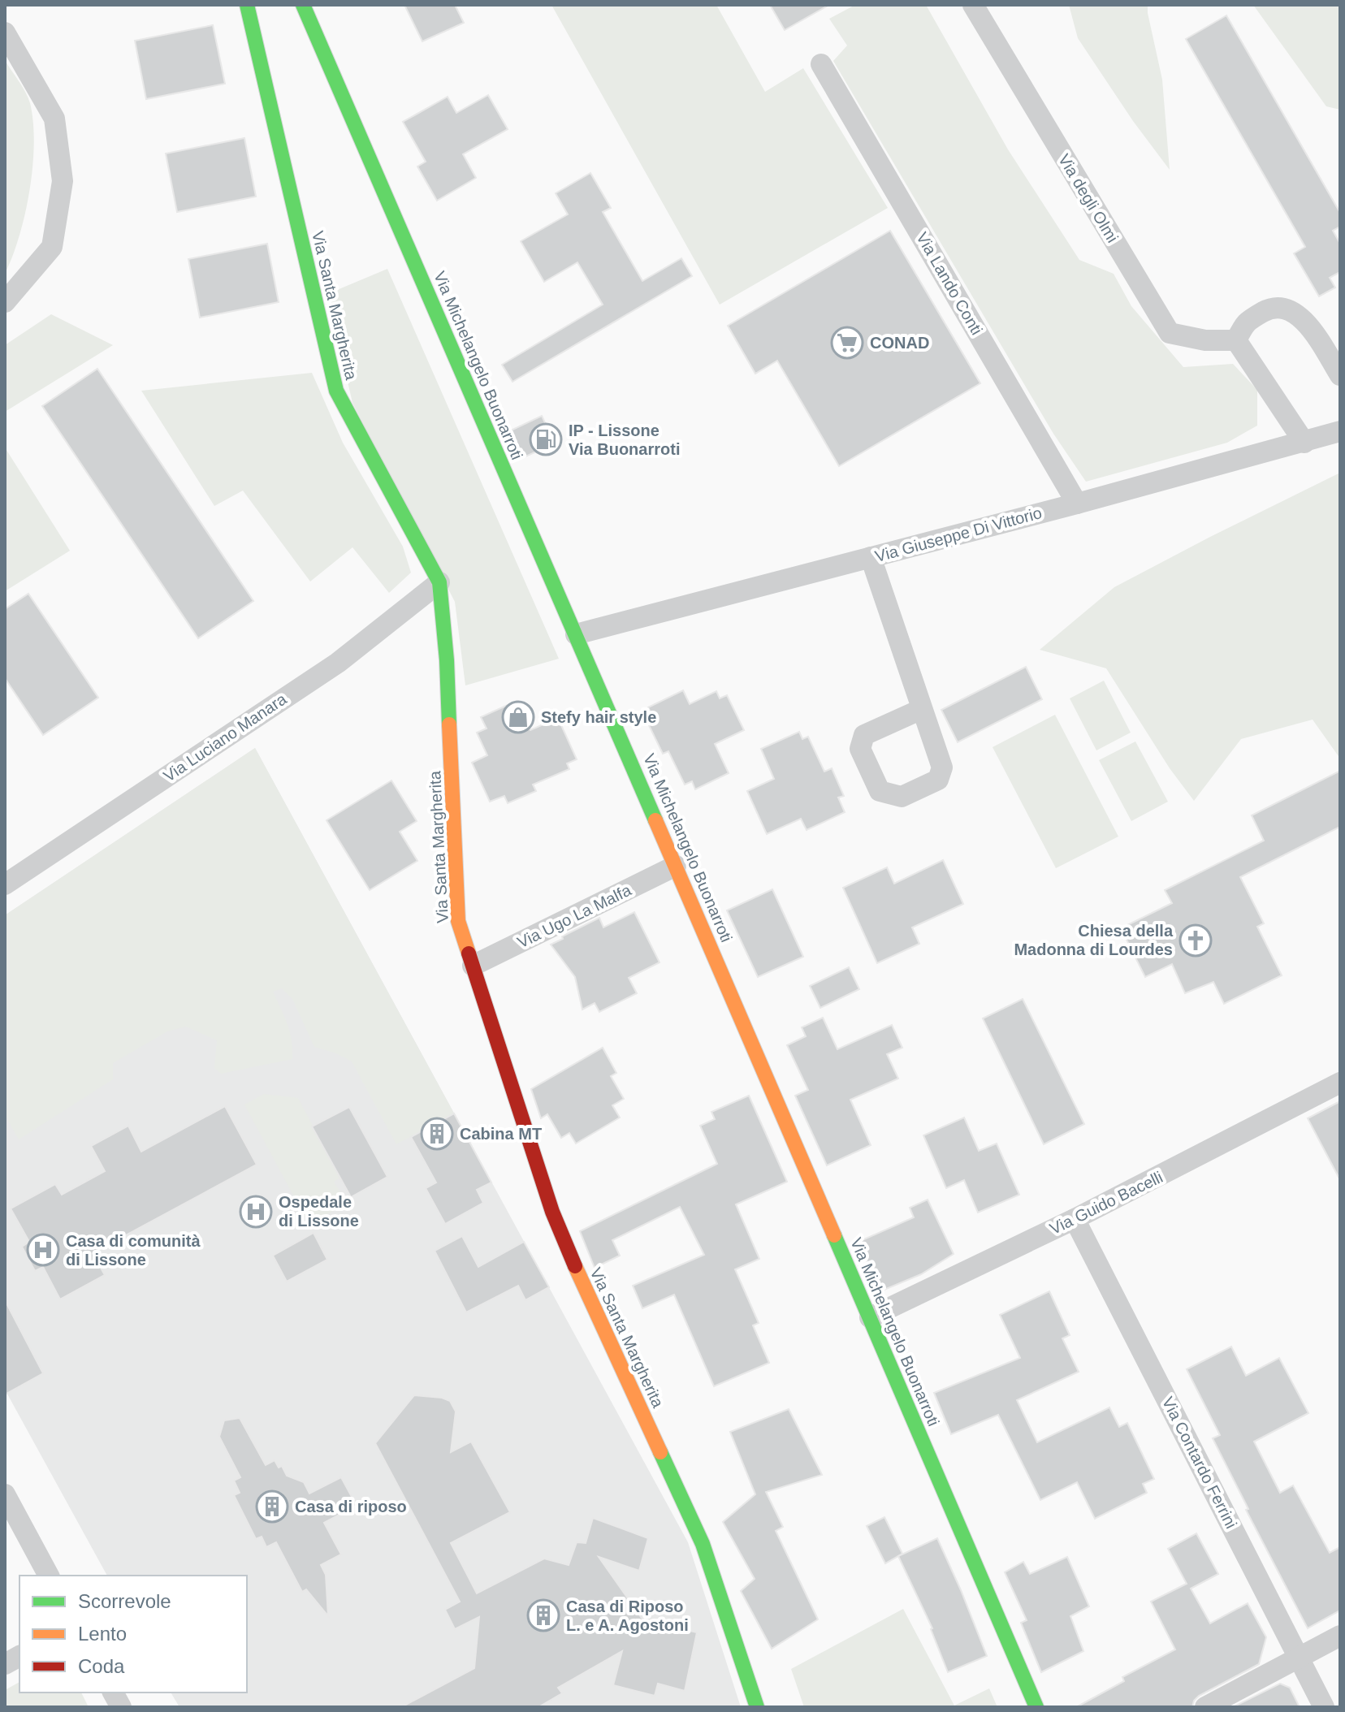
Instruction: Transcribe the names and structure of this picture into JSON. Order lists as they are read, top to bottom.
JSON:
{
  "streets": {
    "street": [
      "Via degli Olmi",
      "Via Lando Conti",
      "Via Santa Margherita",
      "Via Michelangelo Buonarroti",
      "Via Giuseppe Di Vittorio",
      "Via Luciano Manara",
      "Via Ugo La Malfa",
      "Via Guido Bacelli",
      "Via Contardo Ferrini"
    ]
  },
  "crossings": [
    ["Via Lando Conti", "Via Giuseppe Di Vittorio"],
    ["Via Santa Margherita", "Via Luciano Manara"],
    ["Via Santa Margherita", "Via Ugo La Malfa"],
    ["Via Michelangelo Buonarroti", "Via Giuseppe Di Vittorio"],
    ["Via Michelangelo Buonarroti", "Via Ugo La Malfa"],
    ["Via Michelangelo Buonarroti", "Via Guido Bacelli"],
    ["Via Guido Bacelli", "Via Contardo Ferrini"]
  ],
  "places": {
    "supermarket": ["CONAD"],
    "fuel station": ["IP - Lissone Via Buonarroti"],
    "shop": ["Stefy hair style"],
    "church": ["Chiesa della Madonna di Lourdes"],
    "building": ["Cabina MT", "Casa di riposo", "Casa di Riposo L. e A. Agostoni"],
    "hospital": ["Ospedale di Lissone", "Casa di comunità di Lissone"]
  },
  "legend": ["Scorrevole", "Lento", "Coda"]
}
